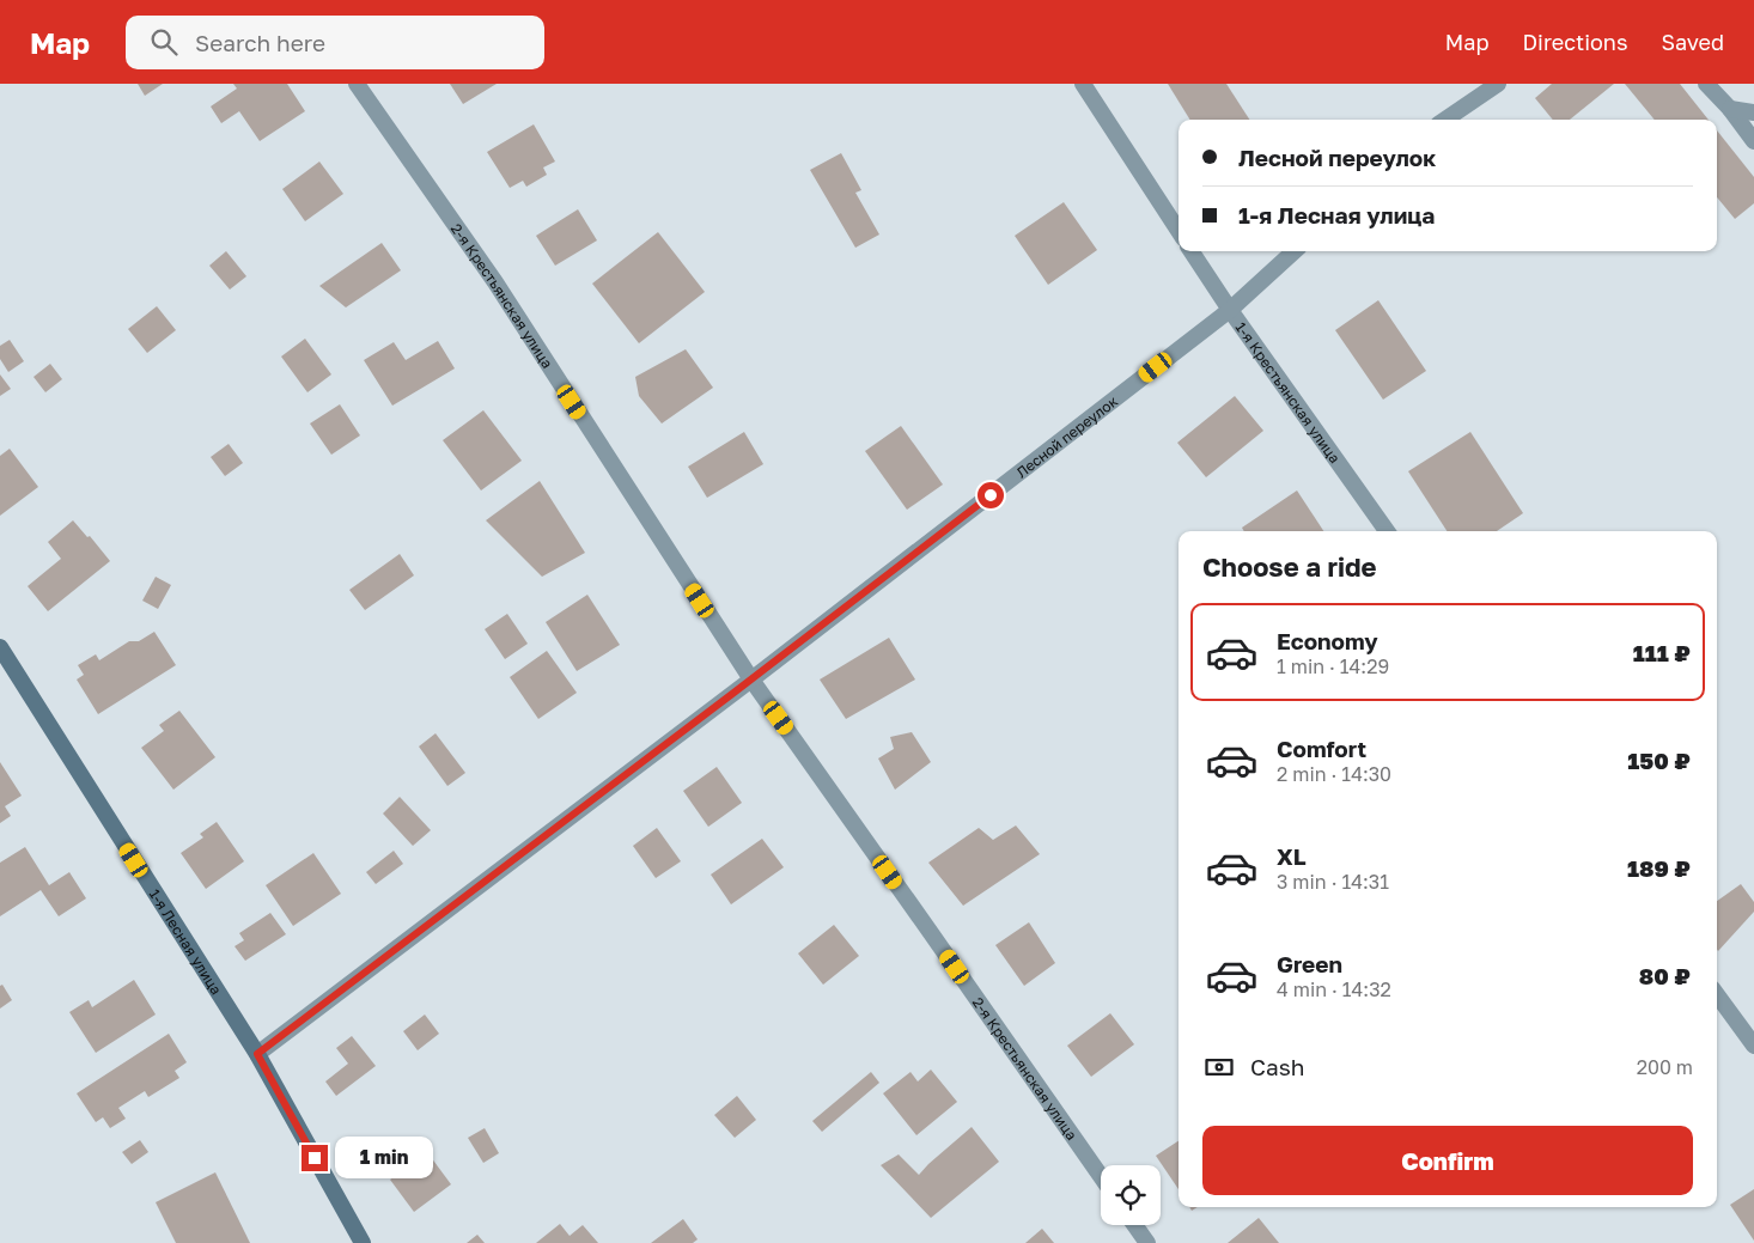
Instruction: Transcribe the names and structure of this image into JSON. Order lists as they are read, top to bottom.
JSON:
{
  "streets": {
    "main road": ["1-я Лесная улица"],
    "street": ["2-я Крестьянская улица", "1-я Крестьянская улица", "Лесной переулок"]
  },
  "crossings": [
    ["2-я Крестьянская улица", "Лесной переулок"],
    ["1-я Крестьянская улица", "Лесной переулок"],
    ["Лесной переулок", "1-я Лесная улица"]
  ],
  "page": {
    "header": "Map",
    "search": "Search here",
    "nav": ["Map", "Directions", "Saved"],
    "banner": ["Лесной переулок", "1-я Лесная улица"],
    "heading": "Choose a ride",
    "list": [
      {
        "name": "Economy",
        "note": "1 min · 14:29",
        "value": "111 ₽"
      },
      {
        "name": "Comfort",
        "note": "2 min · 14:30",
        "value": "150 ₽"
      },
      {
        "name": "XL",
        "note": "3 min · 14:31",
        "value": "189 ₽"
      },
      {
        "name": "Green",
        "note": "4 min · 14:32",
        "value": "80 ₽"
      }
    ],
    "pay": ["Cash", "200 m"],
    "buttons": "Confirm",
    "bubble": "1 min"
  }
}
